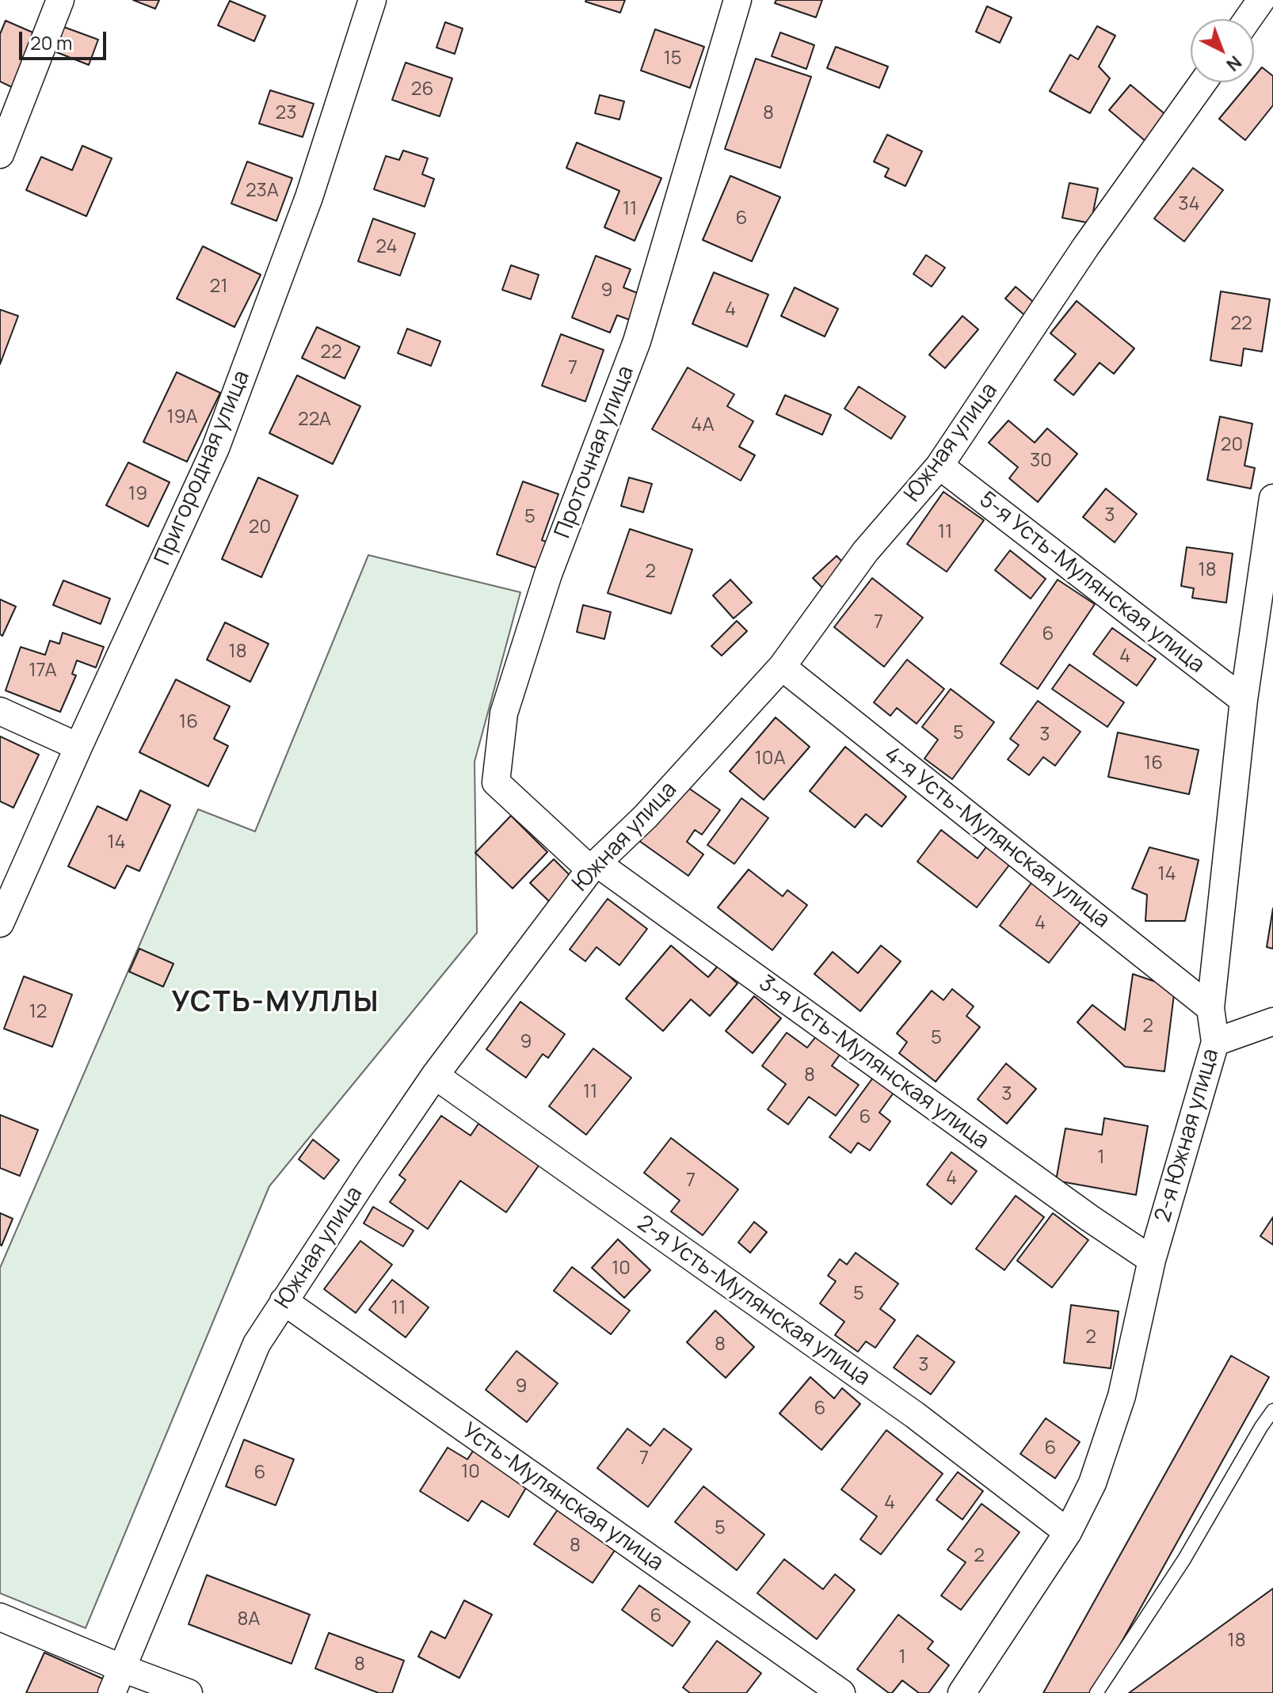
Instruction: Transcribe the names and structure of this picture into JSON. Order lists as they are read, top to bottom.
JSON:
{
  "streets": {
    "street": [
      "Южная улица",
      "Проточная улица",
      "Пригородная улица",
      "5-я Усть-Мулянская улица",
      "4-я Усть-Мулянская улица",
      "3-я Усть-Мулянская улица",
      "2-я Южная улица",
      "2-я Усть-Мулянская улица",
      "Усть-Мулянская улица"
    ]
  },
  "crossings": [
    ["Южная улица", "Проточная улица"],
    ["Южная улица", "5-я Усть-Мулянская улица"],
    ["Южная улица", "4-я Усть-Мулянская улица"],
    ["Южная улица", "3-я Усть-Мулянская улица"],
    ["Южная улица", "2-я Усть-Мулянская улица"],
    ["Южная улица", "Усть-Мулянская улица"],
    ["Проточная улица", "3-я Усть-Мулянская улица"],
    ["5-я Усть-Мулянская улица", "2-я Южная улица"],
    ["4-я Усть-Мулянская улица", "2-я Южная улица"],
    ["3-я Усть-Мулянская улица", "2-я Южная улица"],
    ["2-я Южная улица", "2-я Усть-Мулянская улица"]
  ],
  "districts": ["УСТЬ-МУЛЛЫ"],
  "house_numbers": [
    "15",
    "26",
    "23",
    "8",
    "23А",
    "34",
    "11",
    "6",
    "24",
    "21",
    "9",
    "4",
    "22",
    "22",
    "7",
    "19А",
    "22А",
    "4А",
    "20",
    "30",
    "19",
    "3",
    "5",
    "20",
    "11",
    "18",
    "2",
    "7",
    "6",
    "18",
    "4",
    "17А",
    "16",
    "5",
    "3",
    "10А",
    "16",
    "14",
    "14",
    "4",
    "12",
    "2",
    "5",
    "9",
    "8",
    "11",
    "3",
    "6",
    "1",
    "4",
    "7",
    "10",
    "5",
    "11",
    "2",
    "8",
    "3",
    "9",
    "6",
    "6",
    "7",
    "10",
    "6",
    "4",
    "5",
    "8",
    "2",
    "6",
    "8А",
    "18",
    "1",
    "8"
  ],
  "scale_bar": "20 m",
  "north": "bottom right"
}
